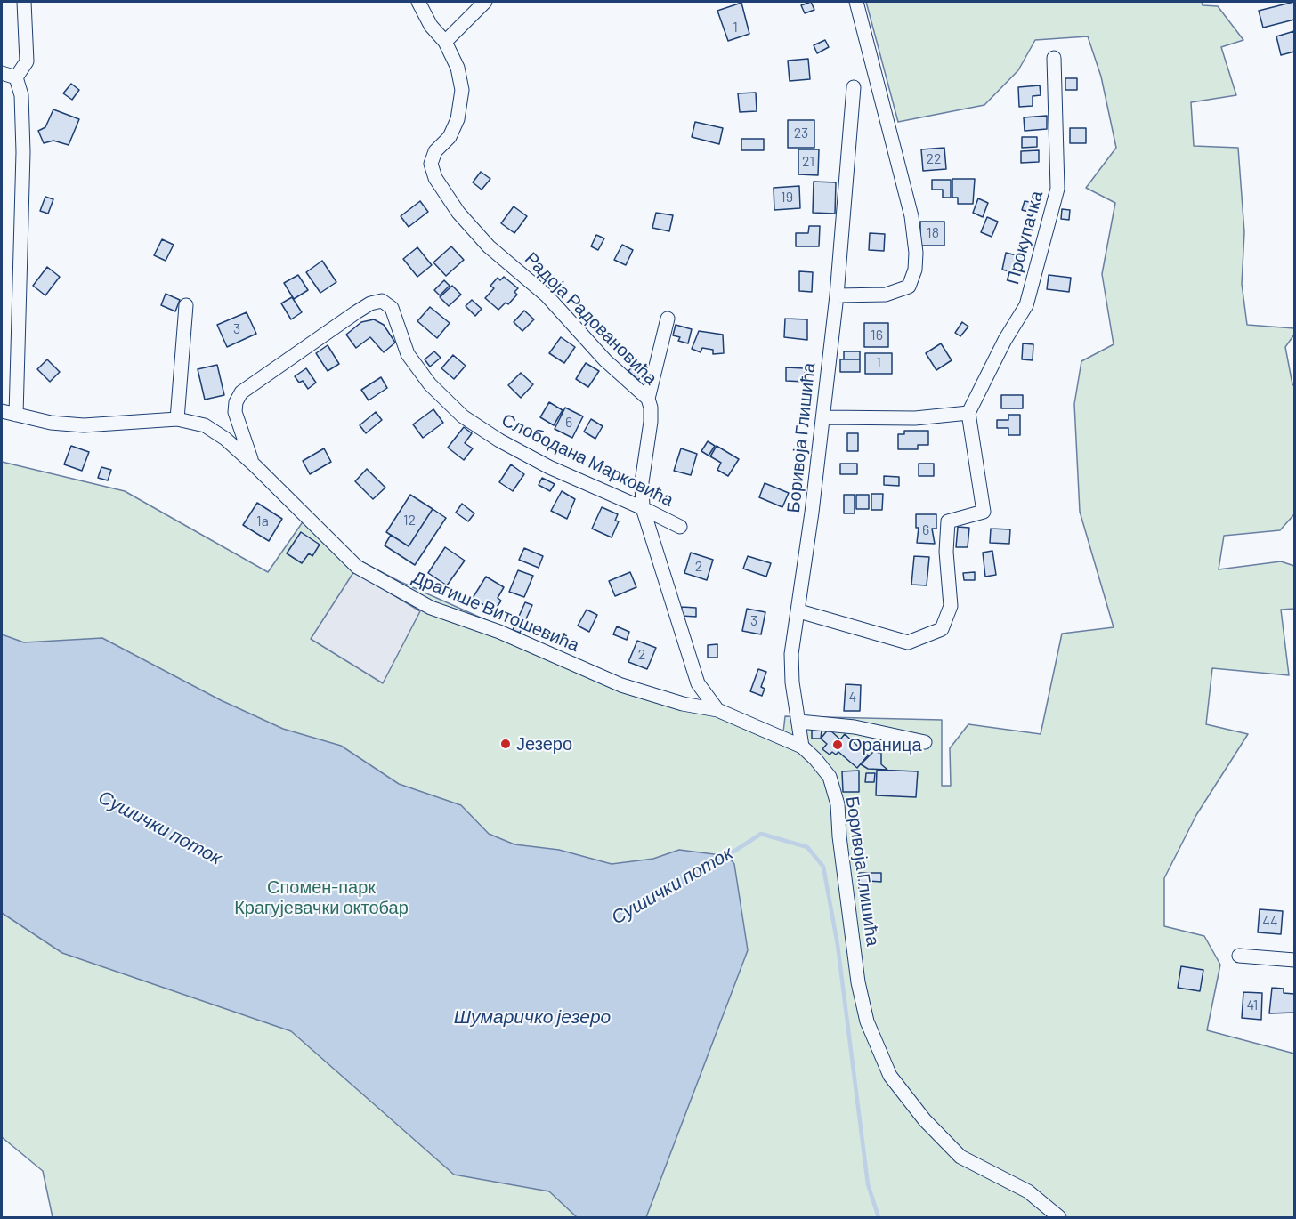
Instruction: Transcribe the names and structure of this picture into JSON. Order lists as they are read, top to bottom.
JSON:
{
  "streets": {
    "street": [
      "Прокупачка",
      "Радоја Радовановића",
      "Боривоја Глишића",
      "Слободана Марковића",
      "Драгише Витошевића"
    ]
  },
  "crossings": [
    ["Радоја Радовановића", "Слободана Марковића"],
    ["Радоја Радовановића", "Драгише Витошевића"],
    ["Боривоја Глишића", "Драгише Витошевића"],
    ["Слободана Марковића", "Драгише Витошевића"]
  ],
  "water": ["Сушички поток", "Шумаричко језеро"],
  "parks": ["Спомен-парк Крагујевачки октобар"],
  "places": ["Језеро", "Ораница"],
  "house_numbers": [
    "1",
    "23",
    "22",
    "21",
    "19",
    "18",
    "3",
    "16",
    "1",
    "6",
    "12",
    "1a",
    "6",
    "2",
    "3",
    "2",
    "4",
    "44",
    "41"
  ]
}
